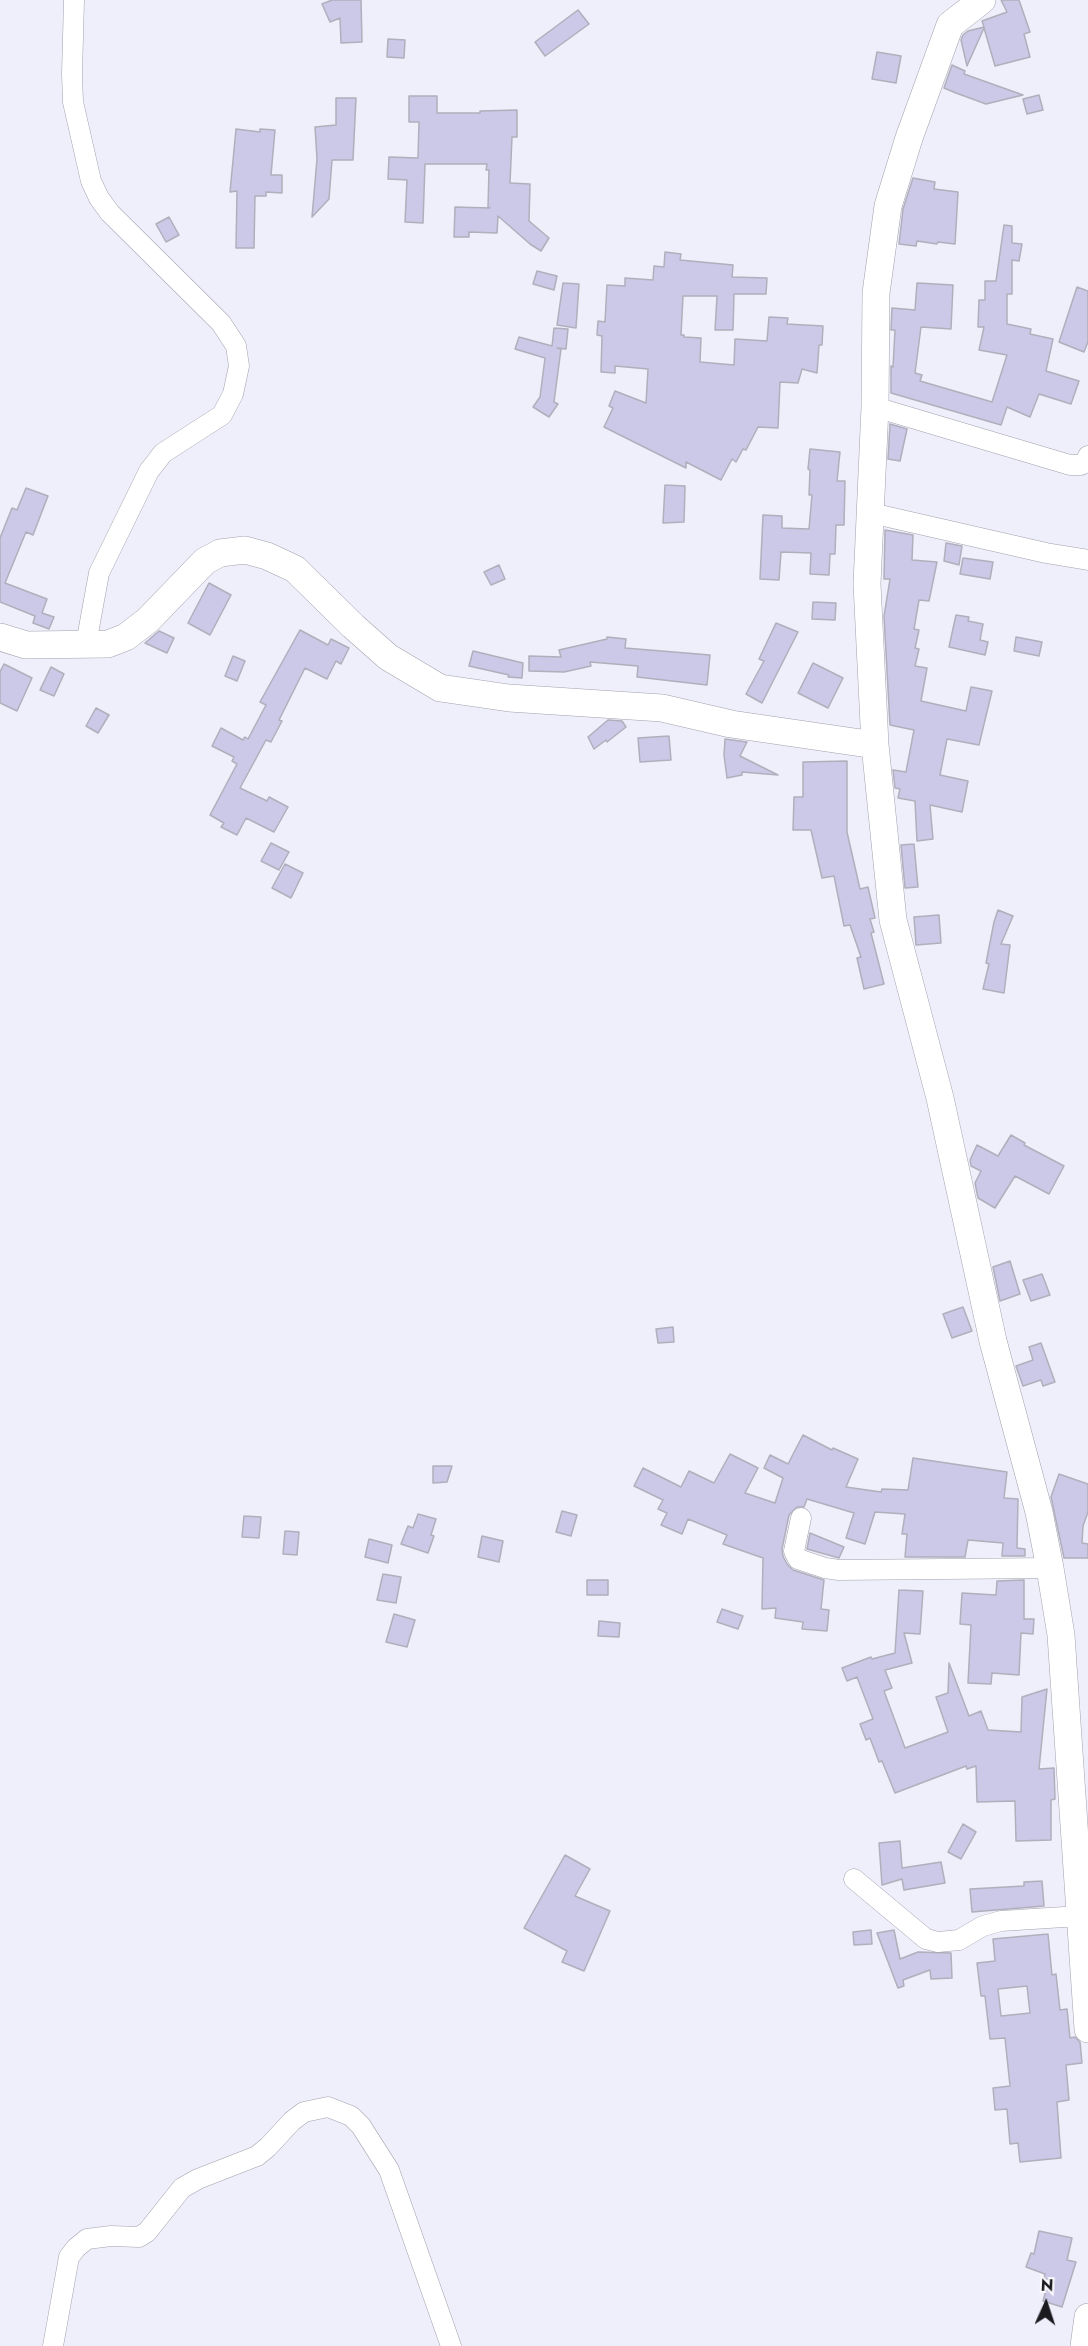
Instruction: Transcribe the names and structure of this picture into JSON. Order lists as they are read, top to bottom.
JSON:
{
  "north": "top"
}
